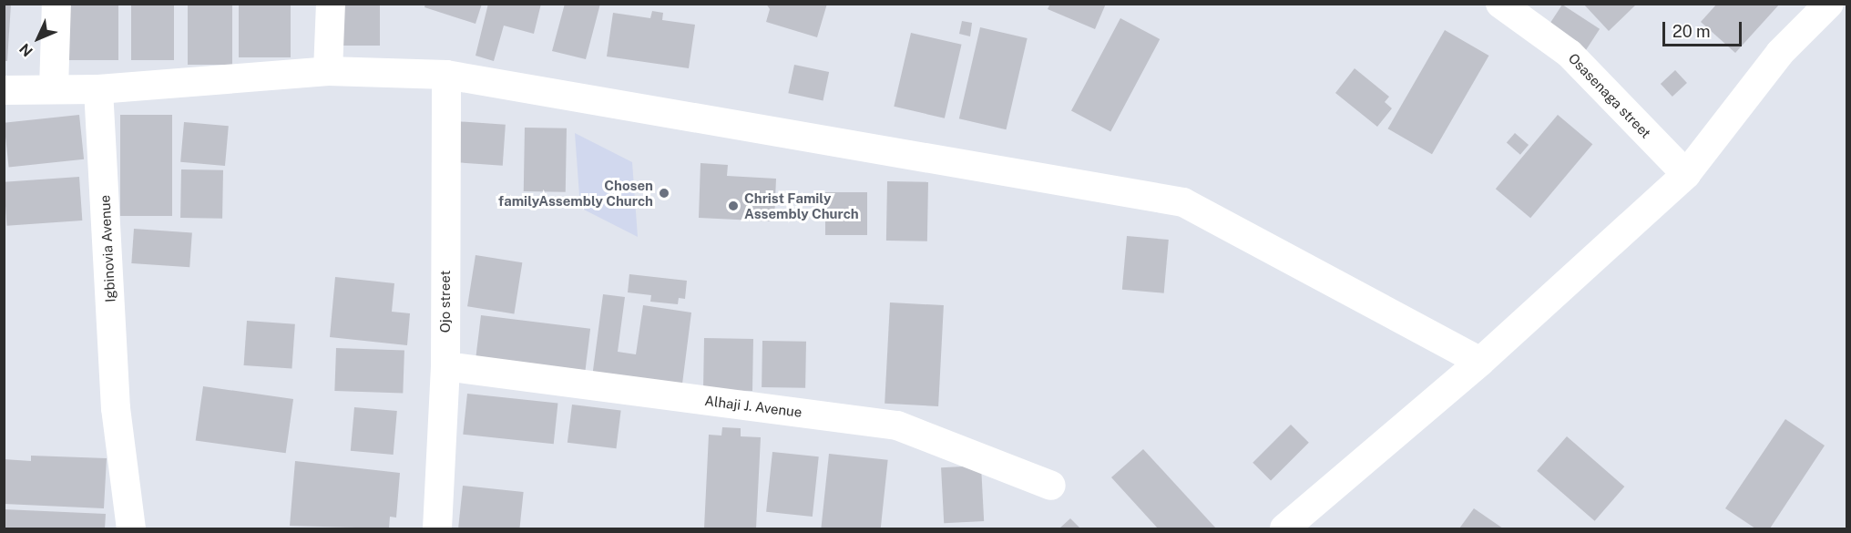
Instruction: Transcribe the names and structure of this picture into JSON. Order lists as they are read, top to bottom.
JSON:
{
  "streets": {
    "street": [
      "Osasenaga street",
      "Igbinovia Avenue",
      "Ojo street",
      "Alhaji J. Avenue"
    ]
  },
  "crossings": [
    ["Ojo street", "Alhaji J. Avenue"]
  ],
  "places": ["Chosen familyAssembly Church", "Christ Family Assembly Church"],
  "scale_bar": "20 m",
  "north": "bottom left"
}
